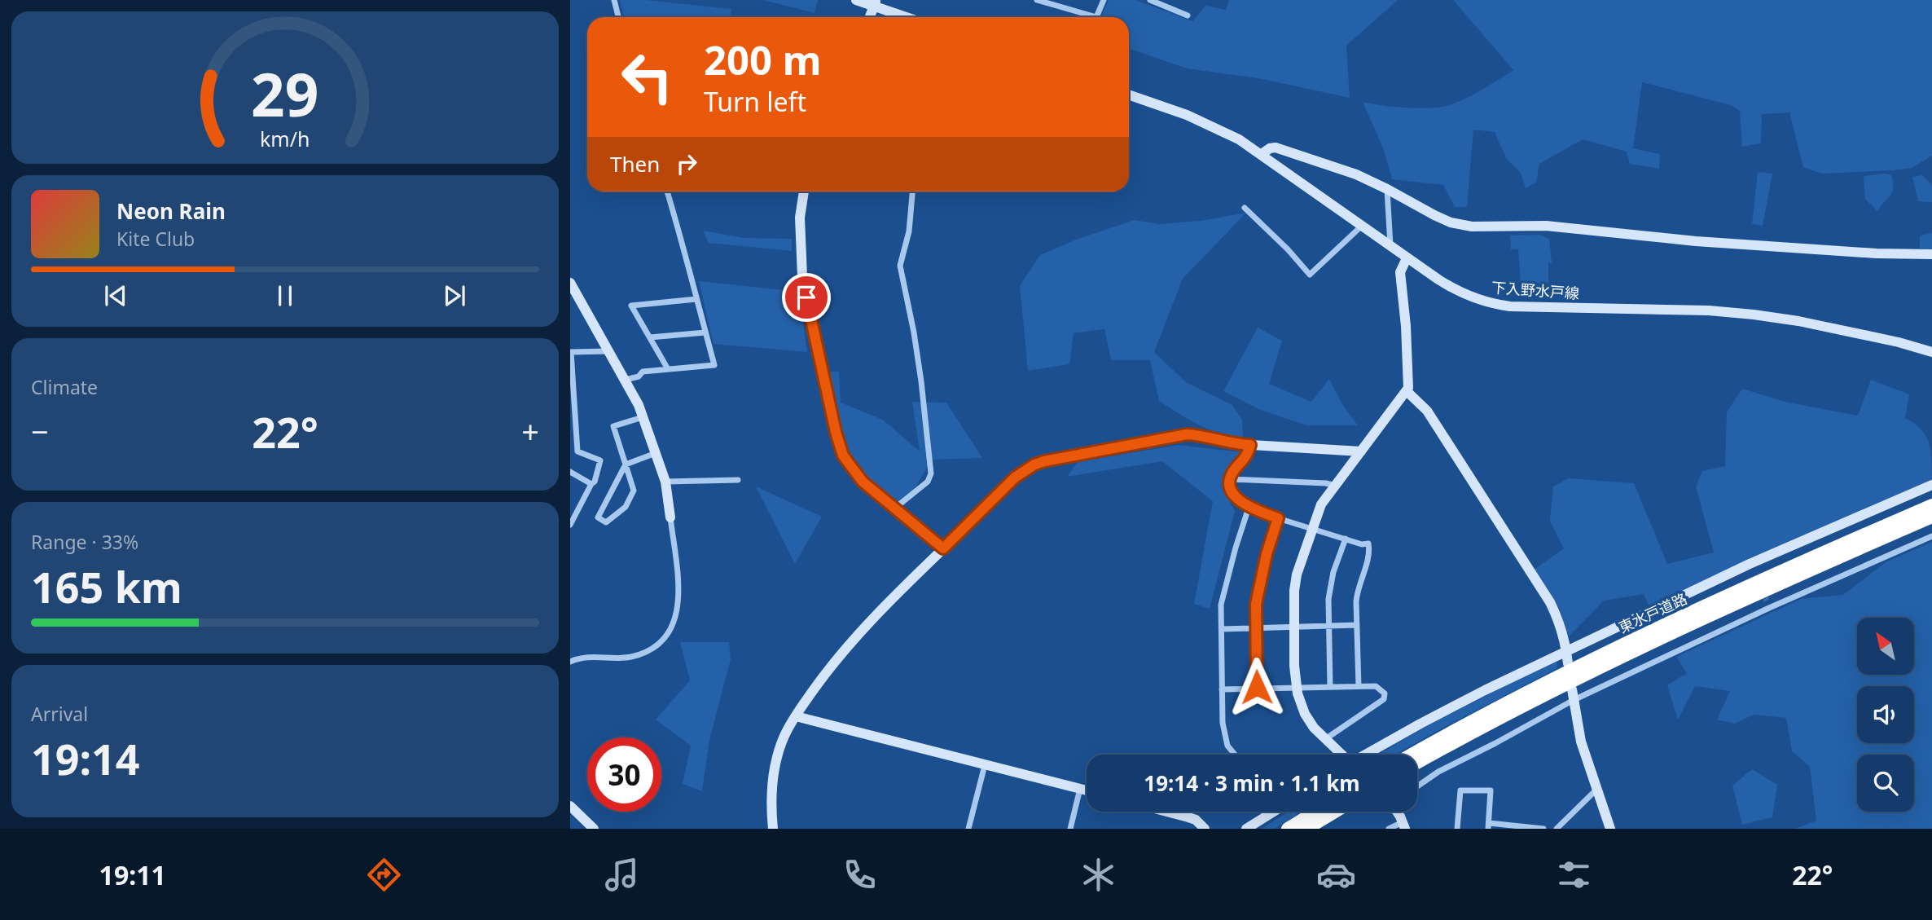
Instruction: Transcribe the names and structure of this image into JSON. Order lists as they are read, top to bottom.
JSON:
{
  "streets": {
    "highway": ["東水戸道路"],
    "street": ["下入野水戸線"]
  },
  "north": "top left",
  "page": {
    "turn": ["200 m", "Turn left"],
    "then": "Then",
    "song": ["Neon Rain", "Kite Club"],
    "tile": [
      "Climate",
      ["Range · 33%", "165 km"],
      ["Arrival", "19:14"]
    ],
    "heat": ["−", "22°", "+"],
    "limit": "30",
    "trip": "19:14 · 3 min · 1.1 km",
    "tabs": ["19:11", "22°"],
    "gauge": ["29", "km/h"]
  }
}
